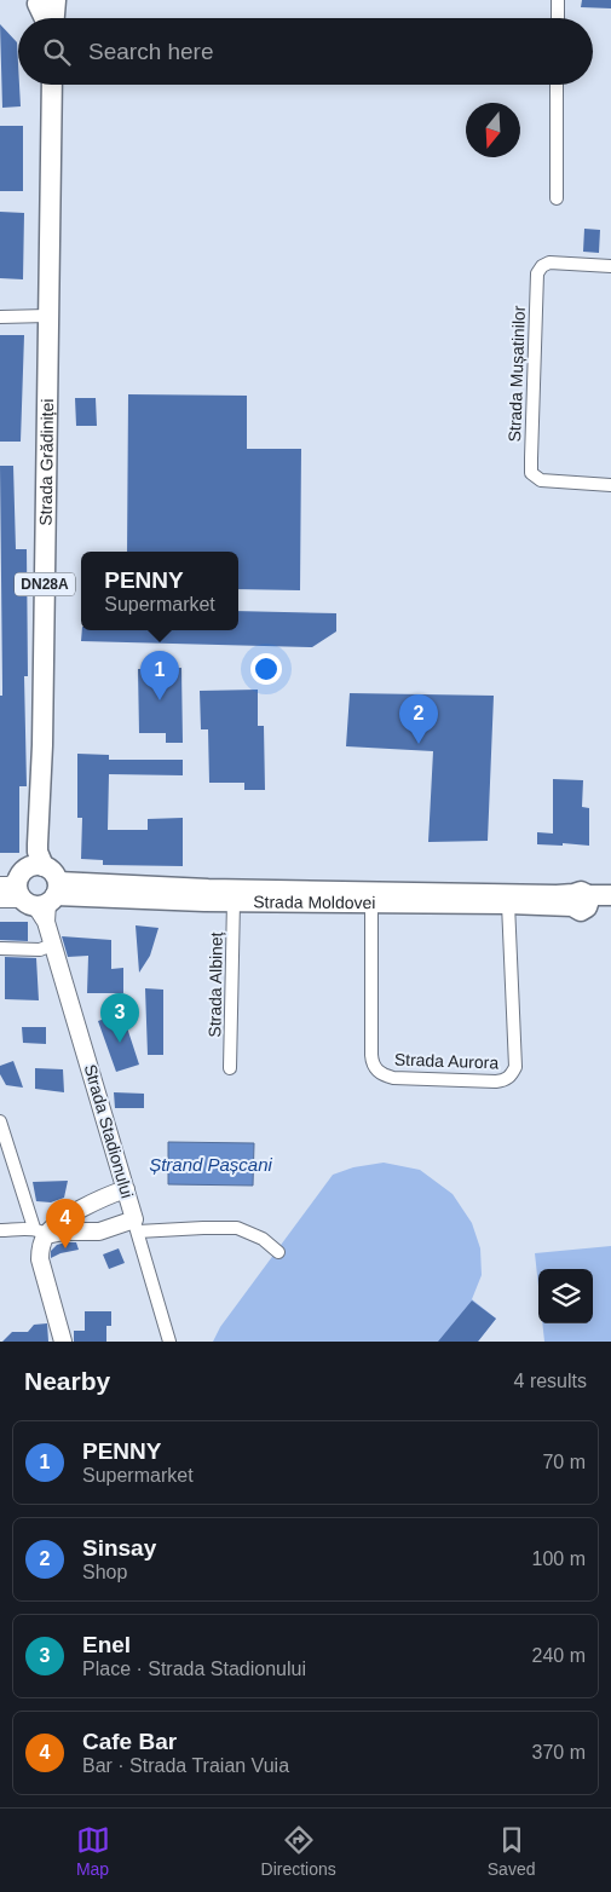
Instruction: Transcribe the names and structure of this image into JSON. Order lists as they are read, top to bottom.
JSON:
{
  "streets": {
    "main road": ["Strada Grădiniței", "DN28A", "Strada Moldovei"],
    "street": [
      "Strada Mușatinilor",
      "Strada Albineț",
      "Strada Aurora",
      "Strada Stadionului"
    ]
  },
  "crossings": [
    ["Strada Grădiniței", "DN28A"],
    ["DN28A", "Strada Moldovei"],
    ["DN28A", "Strada Stadionului"],
    ["Strada Moldovei", "Strada Albineț"],
    ["Strada Moldovei", "Strada Aurora"],
    ["Strada Moldovei", "Strada Stadionului"]
  ],
  "water": ["Ștrand Pașcani"],
  "north": "bottom",
  "page": {
    "search": "Search here",
    "popup": ["PENNY", "Supermarket"],
    "pins": [
      "1",
      "2",
      "3",
      "4"
    ],
    "heading": ["Nearby", "4 results"],
    "list": [
      {
        "mark": "1",
        "name": "PENNY",
        "note": "Supermarket",
        "value": "70 m"
      },
      {
        "mark": "2",
        "name": "Sinsay",
        "note": "Shop",
        "value": "100 m"
      },
      {
        "mark": "3",
        "name": "Enel",
        "note": "Place · Strada Stadionului",
        "value": "240 m"
      },
      {
        "mark": "4",
        "name": "Cafe Bar",
        "note": "Bar · Strada Traian Vuia",
        "value": "370 m"
      }
    ],
    "nav": ["Map", "Directions", "Saved"]
  }
}
